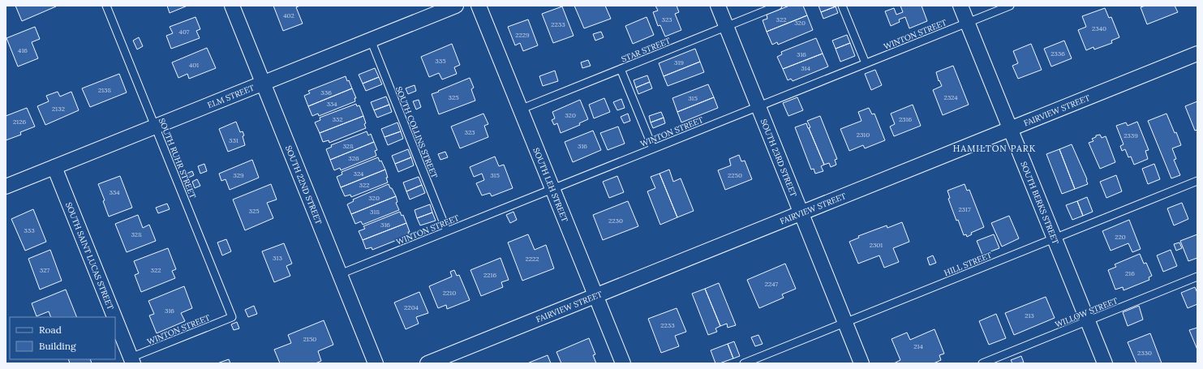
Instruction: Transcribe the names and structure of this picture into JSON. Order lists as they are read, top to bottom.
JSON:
{
  "streets": {
    "street": [
      "ELM STREET",
      "FAIRVIEW STREET",
      "SOUTH 23RD STREET",
      "SOUTH 22ND STREET",
      "SOUTH LEH STREET",
      "SOUTH BERKS STREET",
      "SOUTH SAINT LUCAS STREET"
    ],
    "lane": [
      "WINTON STREET",
      "STAR STREET",
      "SOUTH COLLINS STREET",
      "SOUTH RUHR STREET",
      "HILL STREET",
      "WILLOW STREET"
    ]
  },
  "crossings": [
    ["WINTON STREET", "SOUTH COLLINS STREET"],
    ["WINTON STREET", "SOUTH 23RD STREET"],
    ["WINTON STREET", "SOUTH RUHR STREET"],
    ["WINTON STREET", "SOUTH 22ND STREET"],
    ["WINTON STREET", "SOUTH LEH STREET"],
    ["WINTON STREET", "SOUTH BERKS STREET"],
    ["WINTON STREET", "SOUTH SAINT LUCAS STREET"],
    ["STAR STREET", "SOUTH 23RD STREET"],
    ["STAR STREET", "SOUTH LEH STREET"],
    ["ELM STREET", "SOUTH COLLINS STREET"],
    ["ELM STREET", "SOUTH RUHR STREET"],
    ["ELM STREET", "SOUTH 22ND STREET"],
    ["ELM STREET", "SOUTH SAINT LUCAS STREET"],
    ["FAIRVIEW STREET", "SOUTH 23RD STREET"],
    ["FAIRVIEW STREET", "SOUTH LEH STREET"],
    ["FAIRVIEW STREET", "SOUTH BERKS STREET"],
    ["SOUTH 23RD STREET", "HILL STREET"],
    ["SOUTH BERKS STREET", "HILL STREET"],
    ["SOUTH BERKS STREET", "WILLOW STREET"]
  ],
  "districts": ["HAMILTON PARK"],
  "house_numbers": [
    "402",
    "323",
    "322",
    "320",
    "2233",
    "2340",
    "407",
    "2229",
    "416",
    "2336",
    "316",
    "335",
    "319",
    "401",
    "314",
    "2138",
    "336",
    "325",
    "2324",
    "315",
    "334",
    "2132",
    "320",
    "332",
    "2316",
    "2126",
    "323",
    "2310",
    "2339",
    "331",
    "328",
    "316",
    "326",
    "324",
    "329",
    "315",
    "2250",
    "322",
    "334",
    "320",
    "2317",
    "325",
    "318",
    "2230",
    "316",
    "333",
    "328",
    "220",
    "2301",
    "313",
    "2222",
    "327",
    "322",
    "216",
    "2216",
    "2247",
    "2210",
    "2204",
    "316",
    "213",
    "2233",
    "2150",
    "214",
    "2330"
  ],
  "legend": ["Road", "Building"]
}
